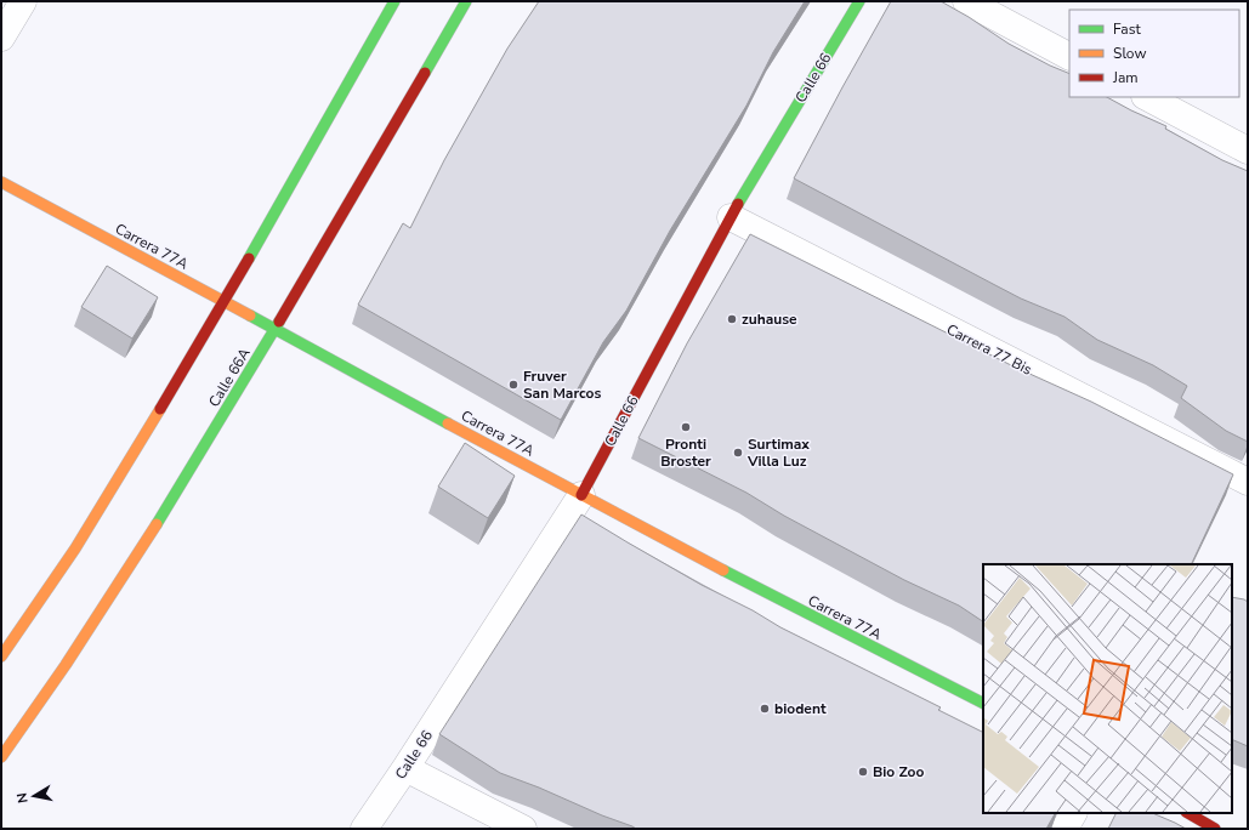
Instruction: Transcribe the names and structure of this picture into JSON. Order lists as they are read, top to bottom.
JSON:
{
  "streets": {
    "street": [
      "Calle 66",
      "Carrera 77A",
      "Carrera 77 Bis",
      "Calle 66A"
    ]
  },
  "crossings": [
    ["Calle 66", "Carrera 77A"],
    ["Calle 66", "Carrera 77 Bis"],
    ["Carrera 77A", "Calle 66A"]
  ],
  "places": [
    "zuhause",
    "Fruver San Marcos",
    "Pronti Broster",
    "Surtimax Villa Luz",
    "biodent",
    "Bio Zoo"
  ],
  "legend": ["Fast", "Slow", "Jam"],
  "north": "left"
}
